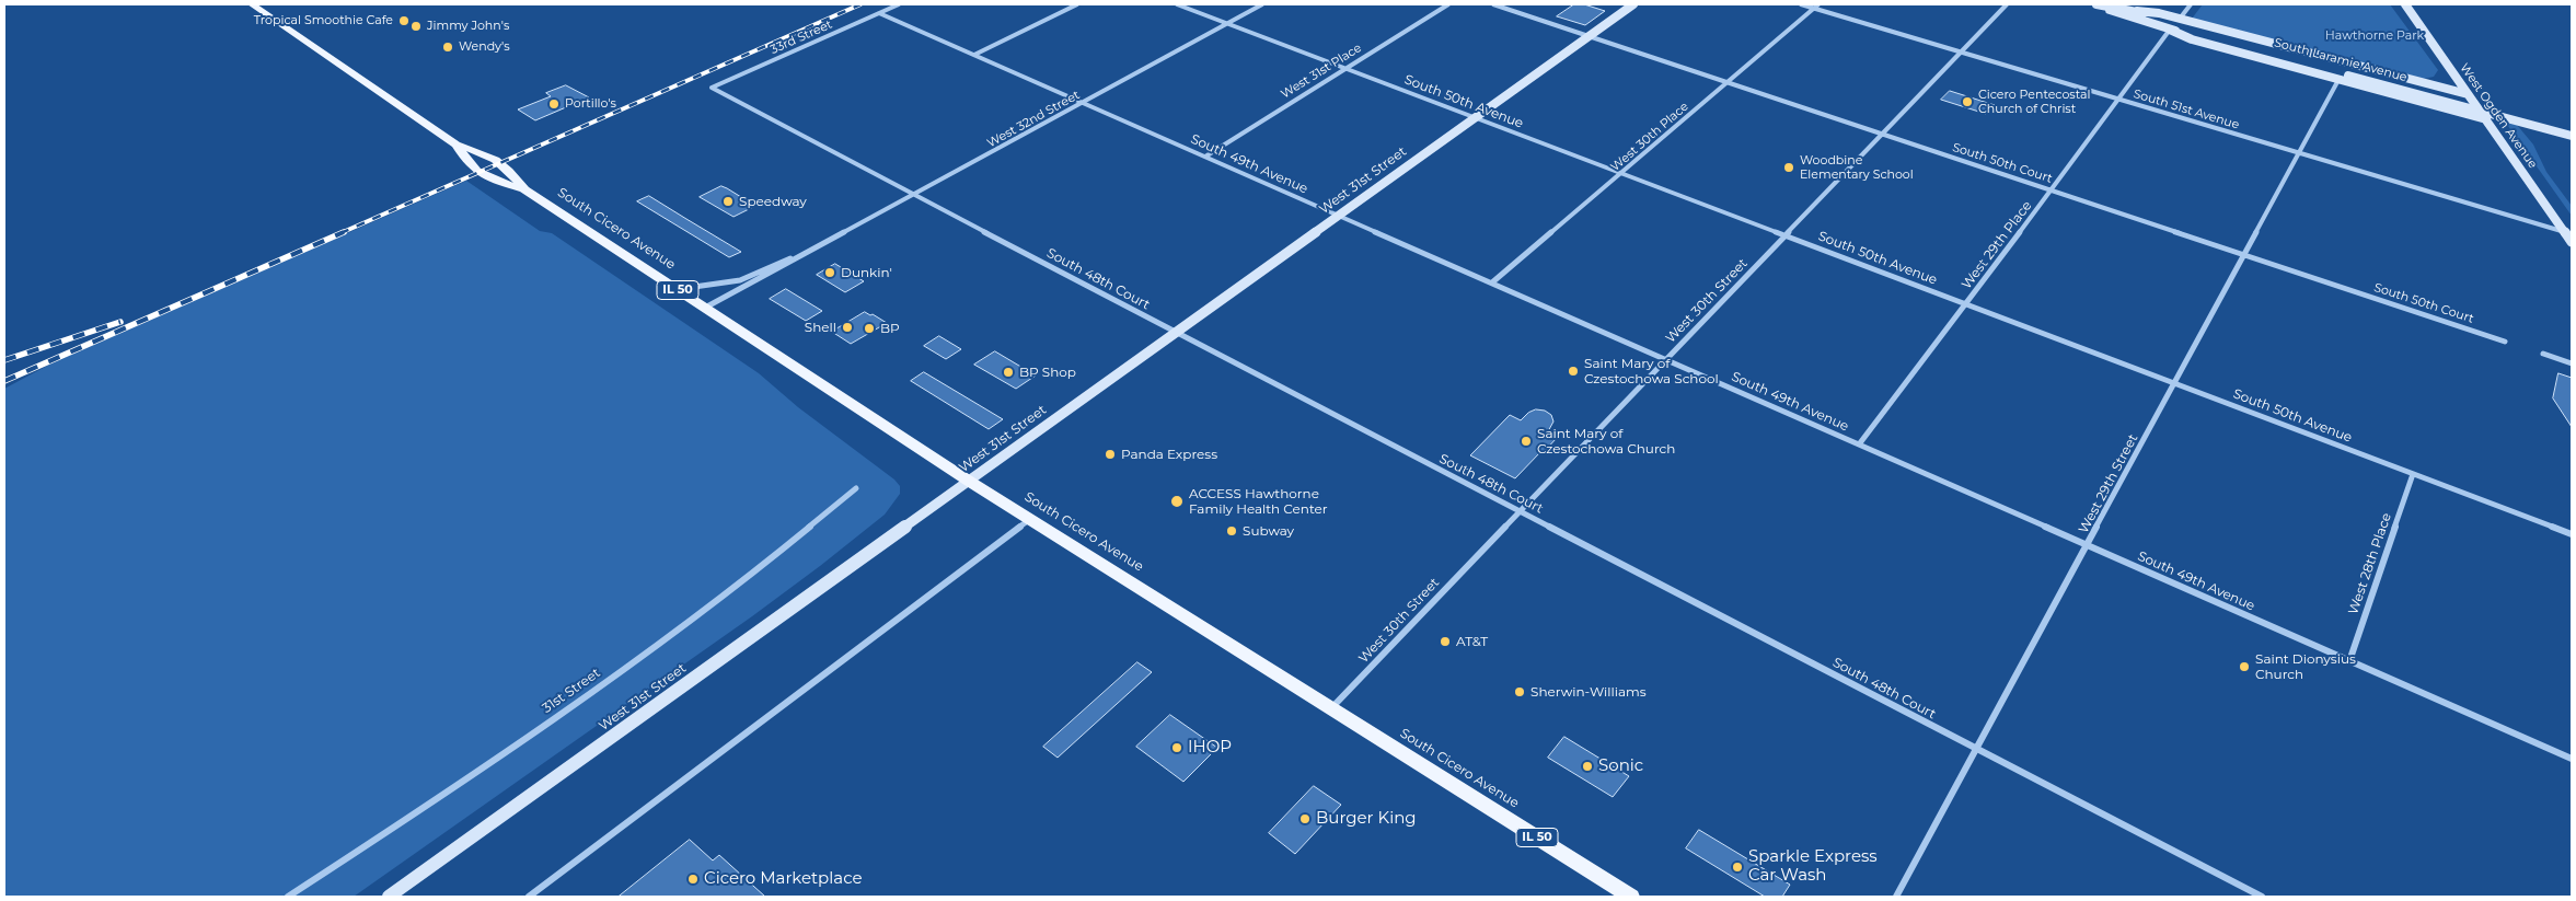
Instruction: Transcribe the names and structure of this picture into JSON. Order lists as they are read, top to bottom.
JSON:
{
  "streets": {
    "main road": [
      "South Laramie Avenue",
      "West Ogden Avenue",
      "West 31st Street",
      "South Cicero Avenue",
      "IL 50"
    ],
    "street": [
      "33rd Street",
      "West 31st Place",
      "South 50th Avenue",
      "South 51st Avenue",
      "West 32nd Street",
      "West 30th Place",
      "South 50th Court",
      "South 49th Avenue",
      "West 29th Place",
      "South 48th Court",
      "West 30th Street",
      "West 29th Street",
      "West 28th Place",
      "31st Street"
    ]
  },
  "crossings": [
    ["33rd Street", "South 49th Avenue"],
    ["33rd Street", "South 48th Court"],
    ["South Laramie Avenue", "West 29th Place"],
    ["West 31st Place", "South 50th Avenue"],
    ["West 31st Place", "South 49th Avenue"],
    ["South 50th Avenue", "West 32nd Street"],
    ["South 50th Avenue", "West 30th Place"],
    ["South 50th Avenue", "West 31st Street"],
    ["South 50th Avenue", "West 29th Place"],
    ["South 50th Avenue", "West 30th Street"],
    ["South 50th Avenue", "West 29th Street"],
    ["South 50th Avenue", "West 28th Place"],
    ["South 51st Avenue", "West Ogden Avenue"],
    ["South 51st Avenue", "West 30th Place"],
    ["South 51st Avenue", "West 29th Place"],
    ["South 51st Avenue", "West 30th Street"],
    ["South 51st Avenue", "West 29th Street"],
    ["West 32nd Street", "South 49th Avenue"],
    ["West 32nd Street", "South Cicero Avenue"],
    ["West 32nd Street", "South 48th Court"],
    ["West 30th Place", "South 50th Court"],
    ["West 30th Place", "South 49th Avenue"],
    ["South 50th Court", "West 31st Street"],
    ["South 50th Court", "West 29th Place"],
    ["South 50th Court", "West 30th Street"],
    ["South 50th Court", "West 29th Street"],
    ["South 49th Avenue", "West 31st Street"],
    ["South 49th Avenue", "West 29th Place"],
    ["South 49th Avenue", "West 30th Street"],
    ["South 49th Avenue", "West 29th Street"],
    ["South 49th Avenue", "West 28th Place"],
    ["West 31st Street", "South Cicero Avenue"],
    ["West 31st Street", "South 48th Court"],
    ["South Cicero Avenue", "West 30th Street"],
    ["South 48th Court", "West 30th Street"],
    ["South 48th Court", "West 29th Street"]
  ],
  "parks": ["Hawthorne Park"],
  "places": [
    "Tropical Smoothie Cafe",
    "Jimmy John's",
    "Wendy's",
    "Cicero Pentecostal Church of Christ",
    "Portillo's",
    "Woodbine Elementary School",
    "Speedway",
    "Dunkin'",
    "Shell",
    "BP",
    "Saint Mary of Czestochowa School",
    "BP Shop",
    "Saint Mary of Czestochowa Church",
    "Panda Express",
    "ACCESS Hawthorne Family Health Center",
    "Subway",
    "AT&T",
    "Saint Dionysius Church",
    "Sherwin-Williams",
    "IHOP",
    "Sonic",
    "Burger King",
    "Sparkle Express Car Wash",
    "Cicero Marketplace"
  ]
}
